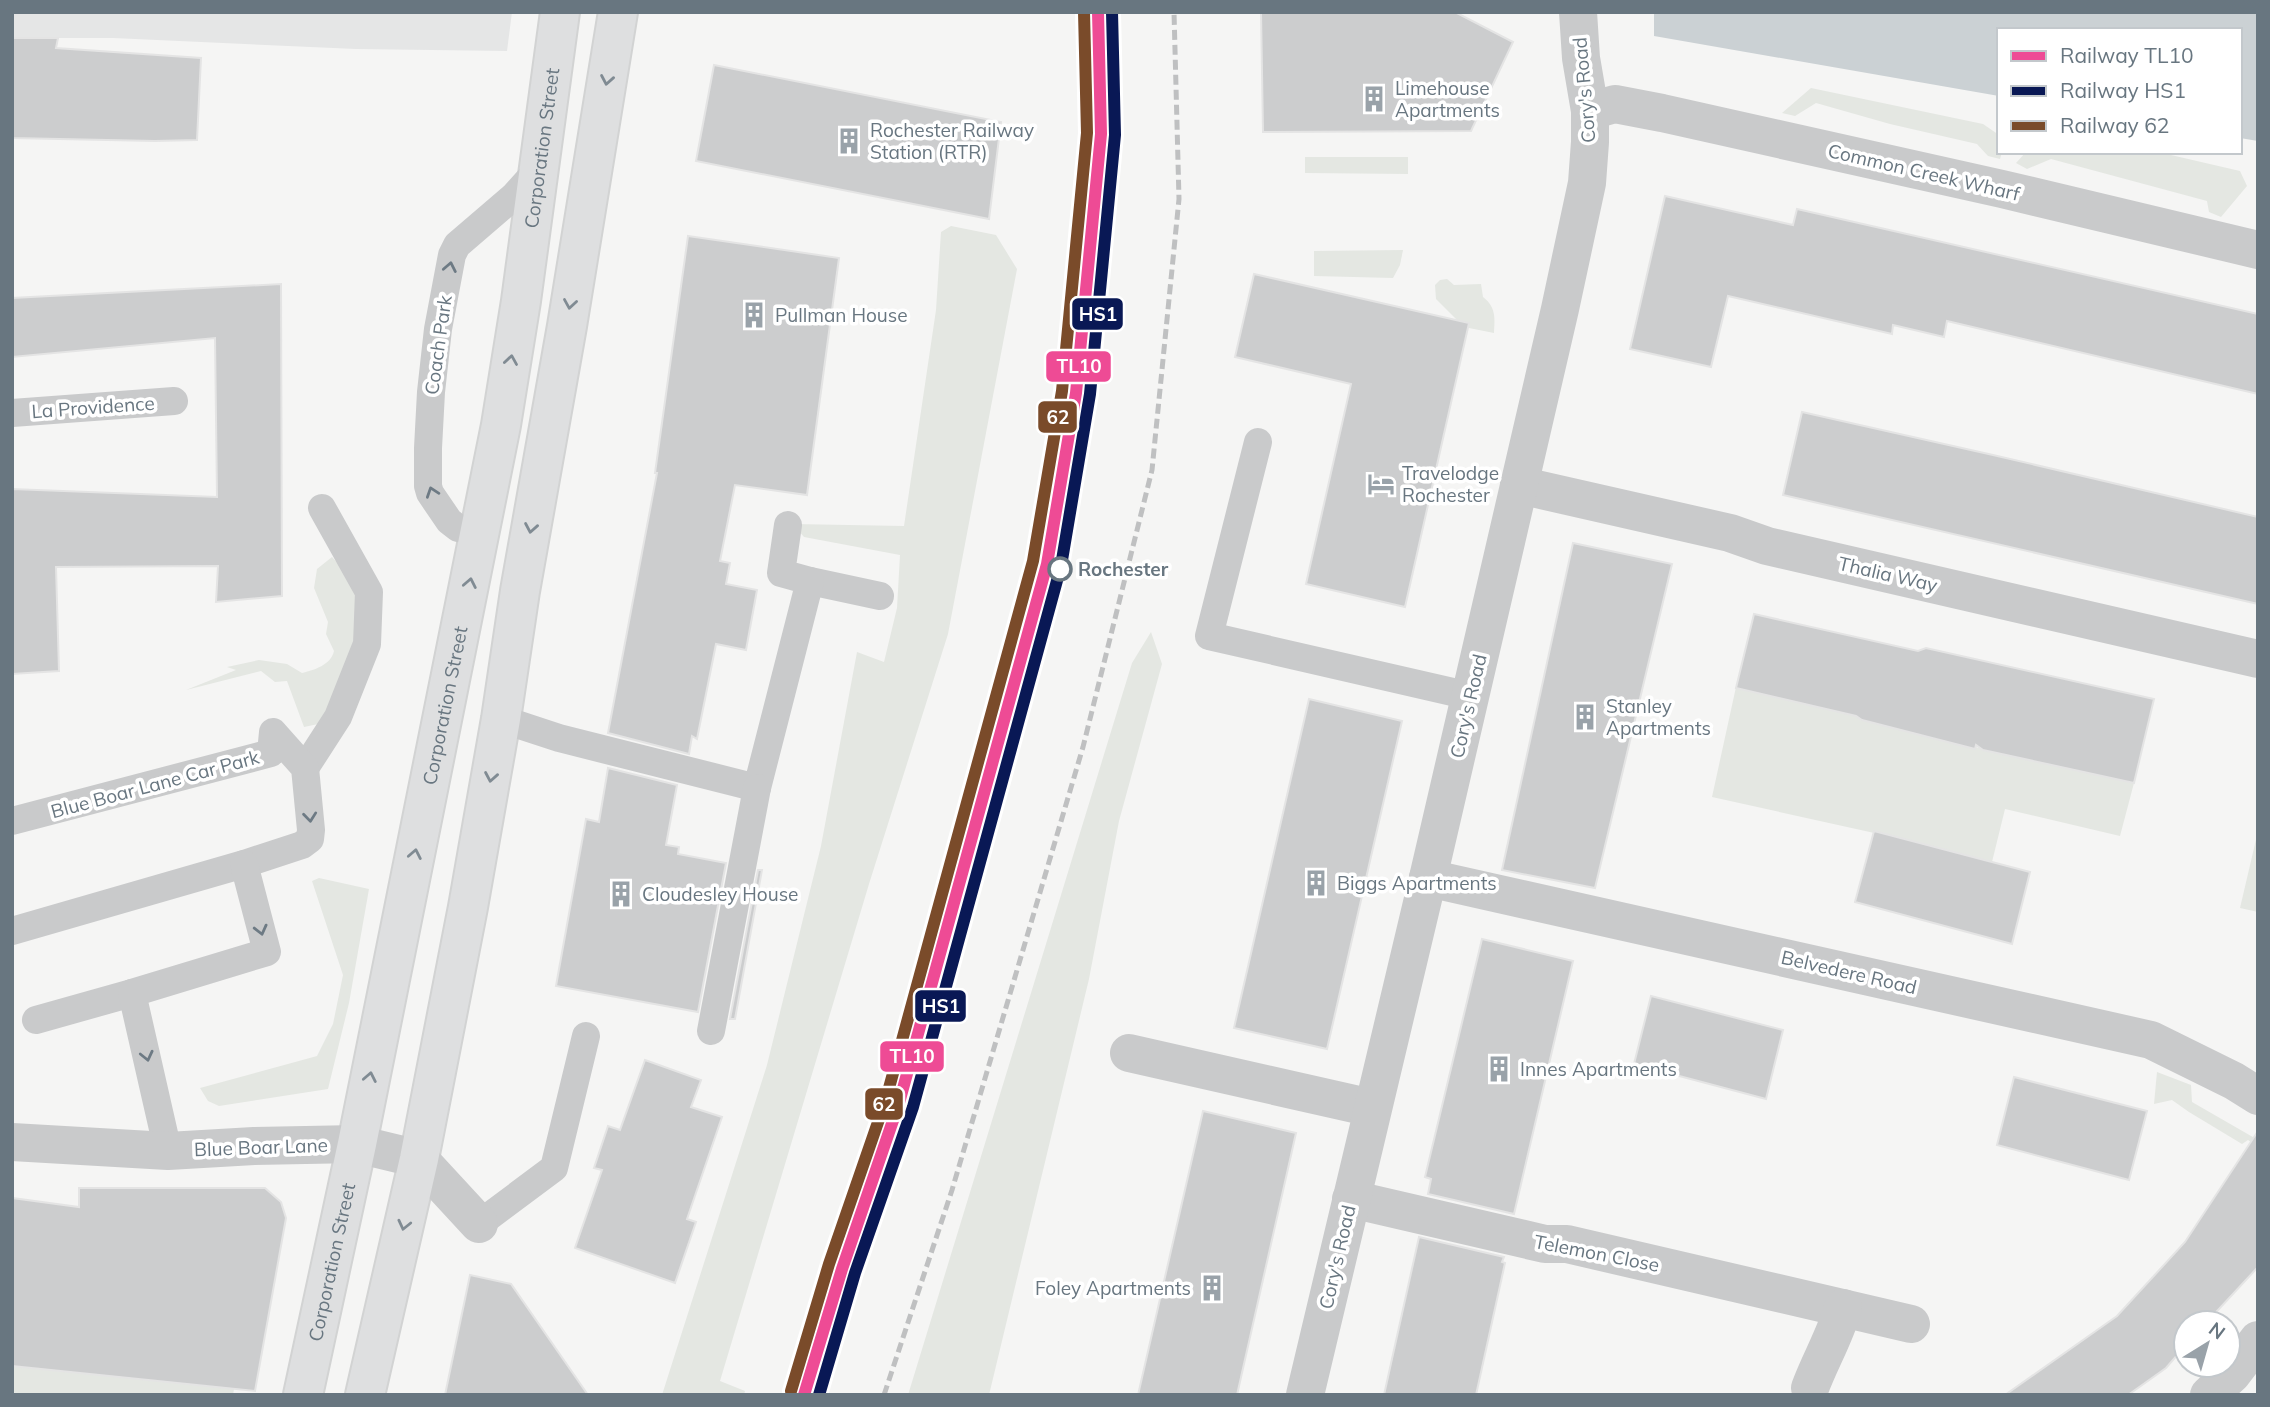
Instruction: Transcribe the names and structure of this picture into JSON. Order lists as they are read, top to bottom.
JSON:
{
  "streets": {
    "main road": ["Corporation Street"],
    "street": [
      "Cory's Road",
      "Common Creek Wharf",
      "Thalia Way",
      "Belvedere Road",
      "Blue Boar Lane",
      "Telemon Close"
    ],
    "lane": ["Coach Park", "La Providence", "Blue Boar Lane Car Park"]
  },
  "crossings": [
    ["Cory's Road", "Common Creek Wharf"],
    ["Cory's Road", "Thalia Way"],
    ["Cory's Road", "Belvedere Road"],
    ["Cory's Road", "Telemon Close"],
    ["Corporation Street", "Coach Park"],
    ["Corporation Street", "Blue Boar Lane"]
  ],
  "places": {
    "building": [
      "Limehouse Apartments",
      "Rochester Railway Station (RTR)",
      "Pullman House",
      "Stanley Apartments",
      "Biggs Apartments",
      "Cloudesley House",
      "Innes Apartments",
      "Foley Apartments"
    ],
    "hotel": ["Travelodge Rochester"],
    "other": ["Rochester"]
  },
  "lines": ["rail line TL10", "rail line HS1", "rail line 62"],
  "legend": ["Railway TL10", "Railway HS1", "Railway 62"],
  "north": "top right"
}
